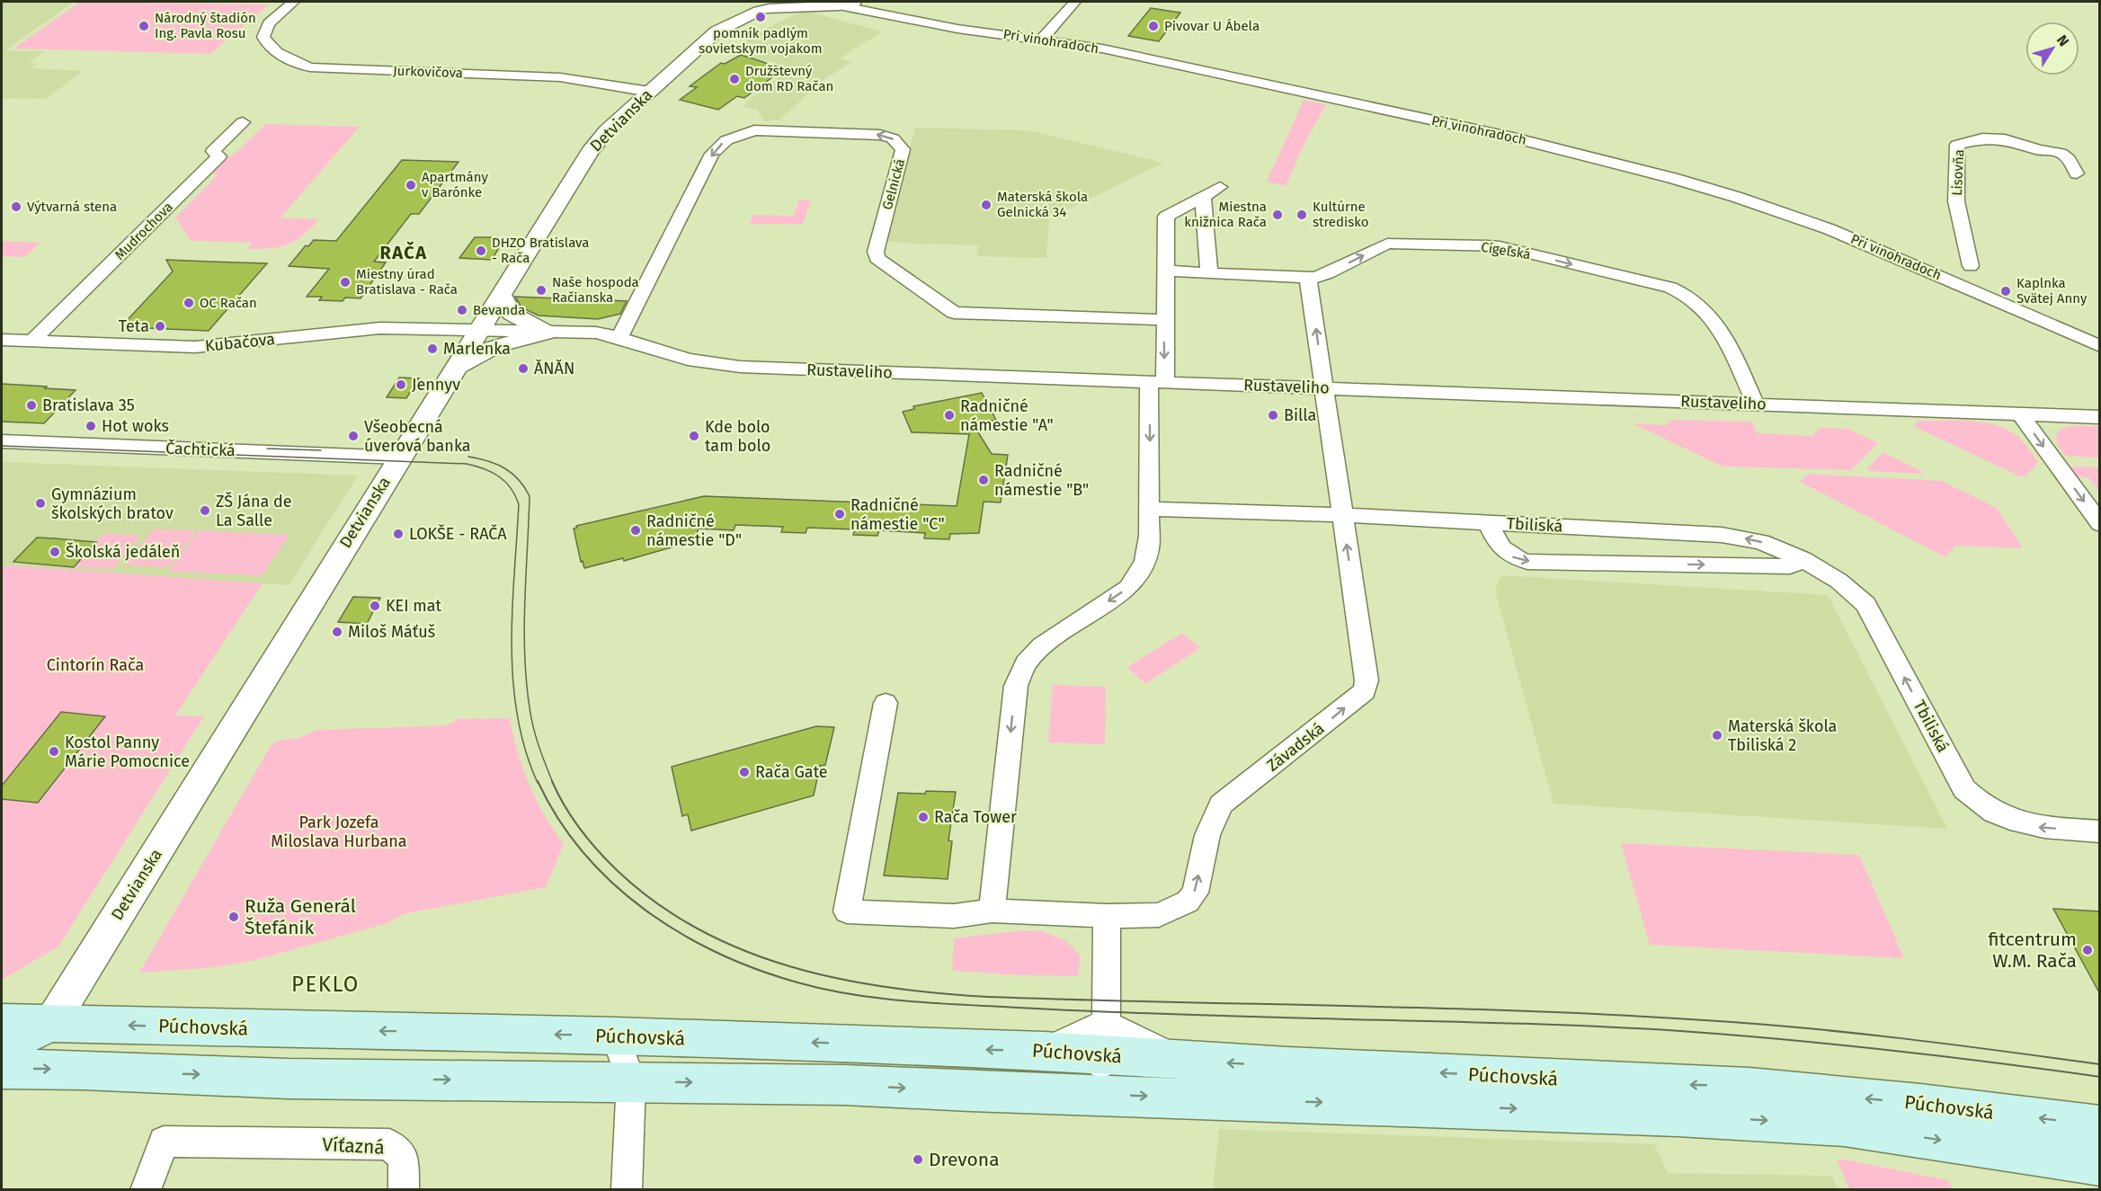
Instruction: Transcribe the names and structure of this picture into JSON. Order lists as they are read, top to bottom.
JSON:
{
  "streets": {
    "main road": ["Púchovská"],
    "street": [
      "Pri vinohradoch",
      "Jurkovičova",
      "Detvianska",
      "Lisovňa",
      "Gelnická",
      "Mudrochova",
      "Cígeľská",
      "Kubačova",
      "Rustaveliho",
      "Čachtická",
      "Tbiliská",
      "Závadská",
      "Víťazná"
    ]
  },
  "crossings": [
    ["Pri vinohradoch", "Detvianska"],
    ["Pri vinohradoch", "Lisovňa"],
    ["Jurkovičova", "Detvianska"],
    ["Detvianska", "Kubačova"],
    ["Detvianska", "Rustaveliho"],
    ["Detvianska", "Čachtická"],
    ["Detvianska", "Púchovská"],
    ["Gelnická", "Rustaveliho"],
    ["Mudrochova", "Kubačova"],
    ["Cígeľská", "Rustaveliho"],
    ["Kubačova", "Rustaveliho"],
    ["Rustaveliho", "Závadská"],
    ["Tbiliská", "Závadská"]
  ],
  "one_way": ["Cígeľská", "Závadská"],
  "districts": ["RAČA", "PEKLO"],
  "parks": ["Cintorín Rača", "Park Jozefa Miloslava Hurbana"],
  "places": [
    "pomník padlým sovietskym vojakom",
    "Národný štadión Ing. Pavla Rosu",
    "Pivovar U Ábela",
    "Družstevný dom RD Račan",
    "Apartmány v Barónke",
    "Materská škola Gelnická 34",
    "Výtvarná stena",
    "Miestna knižnica Rača",
    "Kultúrne stredisko",
    "DHZO Bratislava - Rača",
    "Miestny úrad Bratislava - Rača",
    "Naše hospoda Račianska",
    "Kaplnka Svätej Anny",
    "OC Račan",
    "Bevanda",
    "Teta",
    "Marlenka",
    "ĂNĂN",
    "Jennyv",
    "Bratislava 35",
    "Radničné námestie \"A\"",
    "Billa",
    "Hot woks",
    "Všeobecná úverová banka",
    "Kde bolo tam bolo",
    "Radničné námestie \"B\"",
    "Gymnázium školských bratov",
    "ZŠ Jána de La Salle",
    "Radničné námestie \"C\"",
    "Radničné námestie \"D\"",
    "LOKŠE - RAČA",
    "Školská jedáleň",
    "KEI mat",
    "Miloš Máťuš",
    "Materská škola Tbiliská 2",
    "Kostol Panny Márie Pomocnice",
    "Rača Gate",
    "Rača Tower",
    "Ruža Generál Štefánik",
    "fitcentrum W.M. Rača",
    "Drevona"
  ],
  "north": "top right"
}
